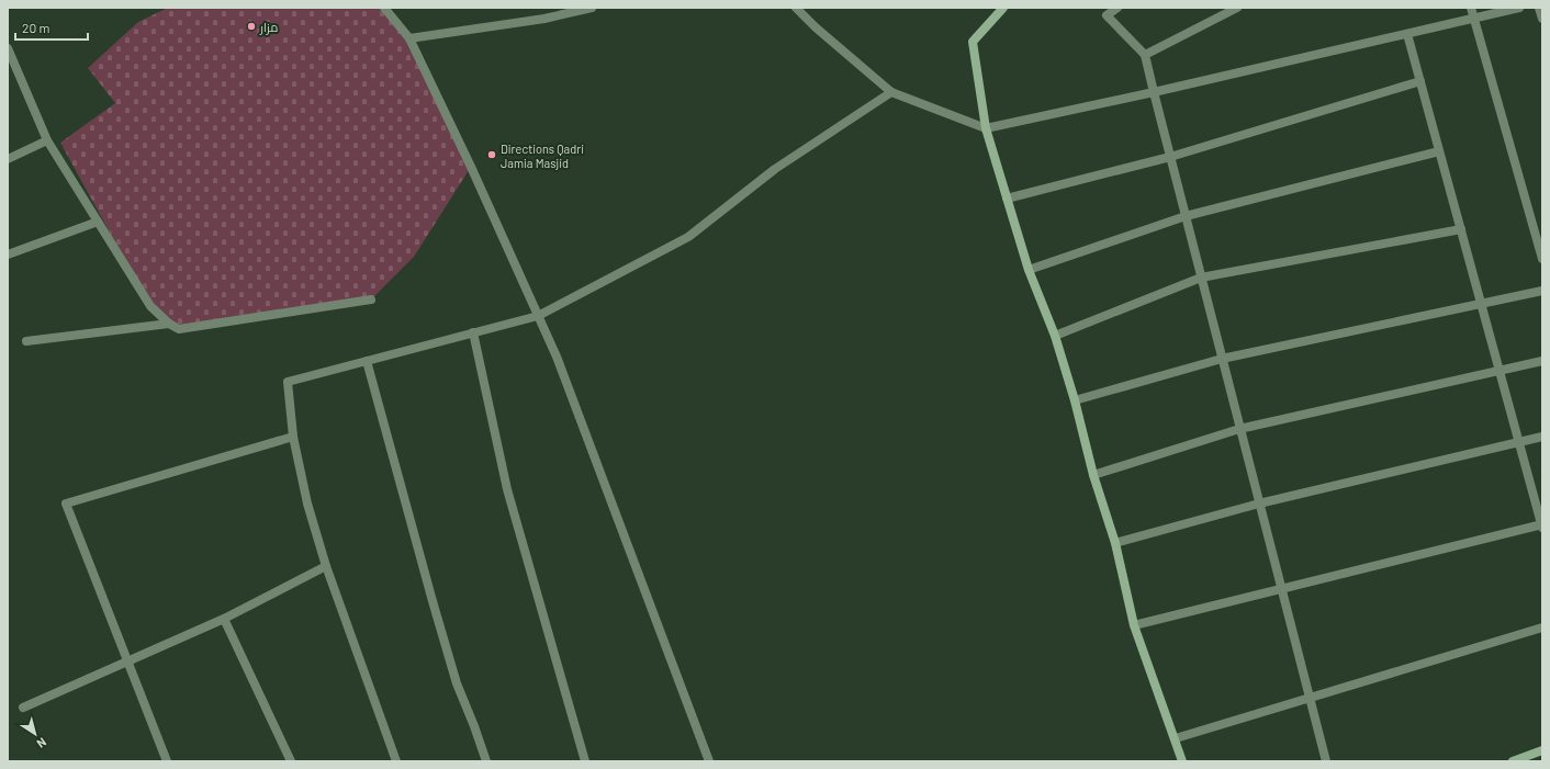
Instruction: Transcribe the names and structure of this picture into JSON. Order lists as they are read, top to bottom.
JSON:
{
  "places": ["مزار", "Directions Qadri Jamia Masjid"],
  "scale_bar": "20 m",
  "north": "bottom right"
}
